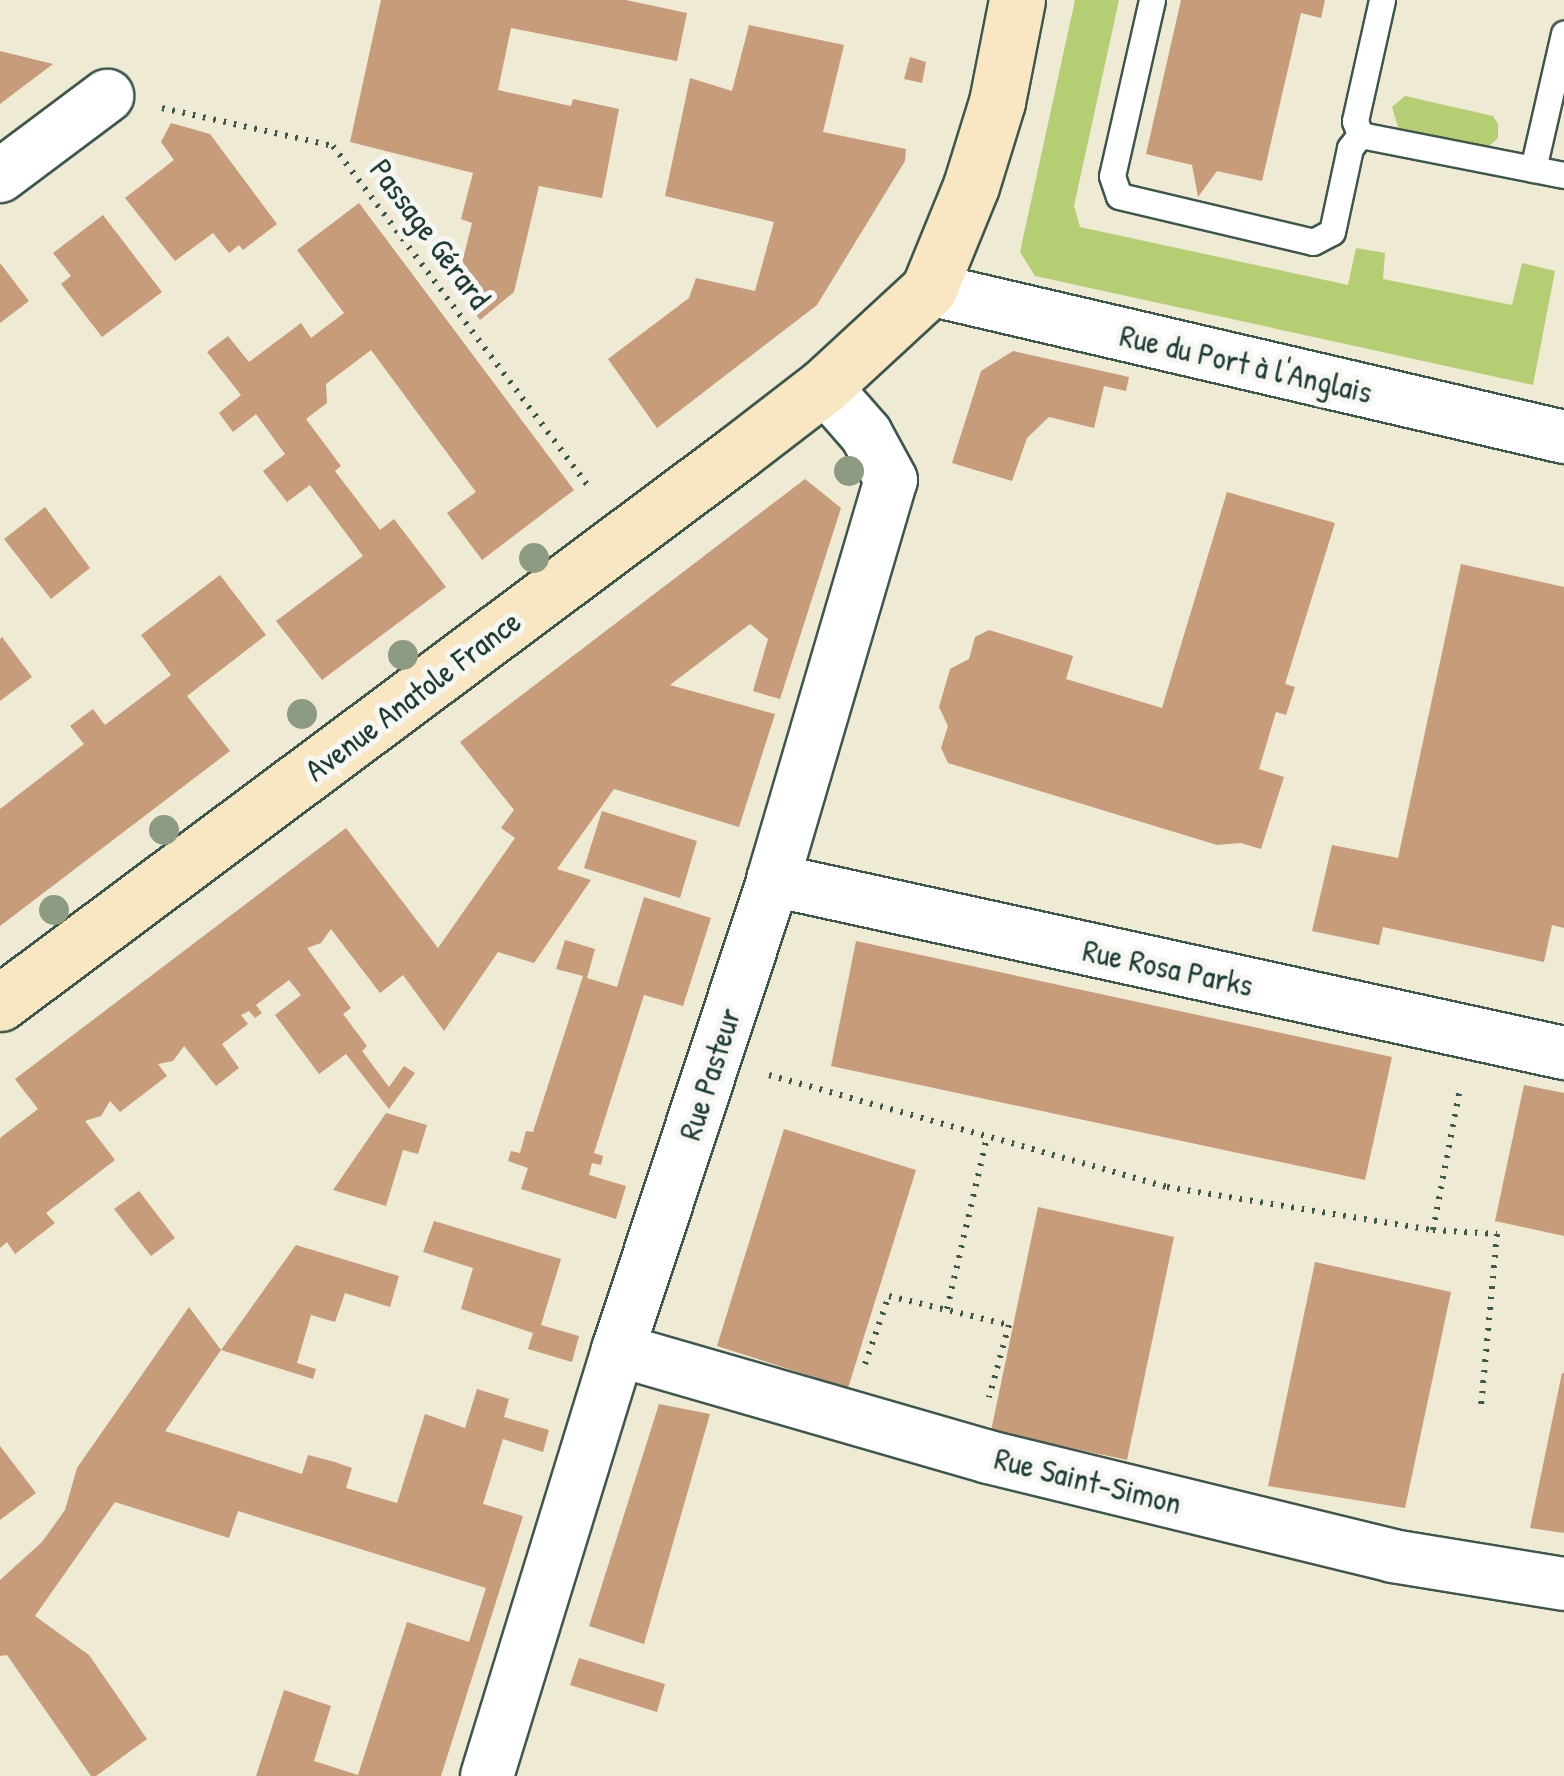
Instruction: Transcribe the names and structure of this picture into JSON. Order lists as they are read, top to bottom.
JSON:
{
  "streets": {
    "main road": ["Avenue Anatole France"],
    "street": [
      "Rue du Port à l'Anglais",
      "Rue Rosa Parks",
      "Rue Pasteur",
      "Rue Saint-Simon"
    ],
    "path": ["Passage Gérard"]
  },
  "crossings": [
    ["Passage Gérard", "Avenue Anatole France"],
    ["Rue du Port à l'Anglais", "Avenue Anatole France"],
    ["Avenue Anatole France", "Rue Pasteur"],
    ["Rue Rosa Parks", "Rue Pasteur"],
    ["Rue Pasteur", "Rue Saint-Simon"]
  ]
}
